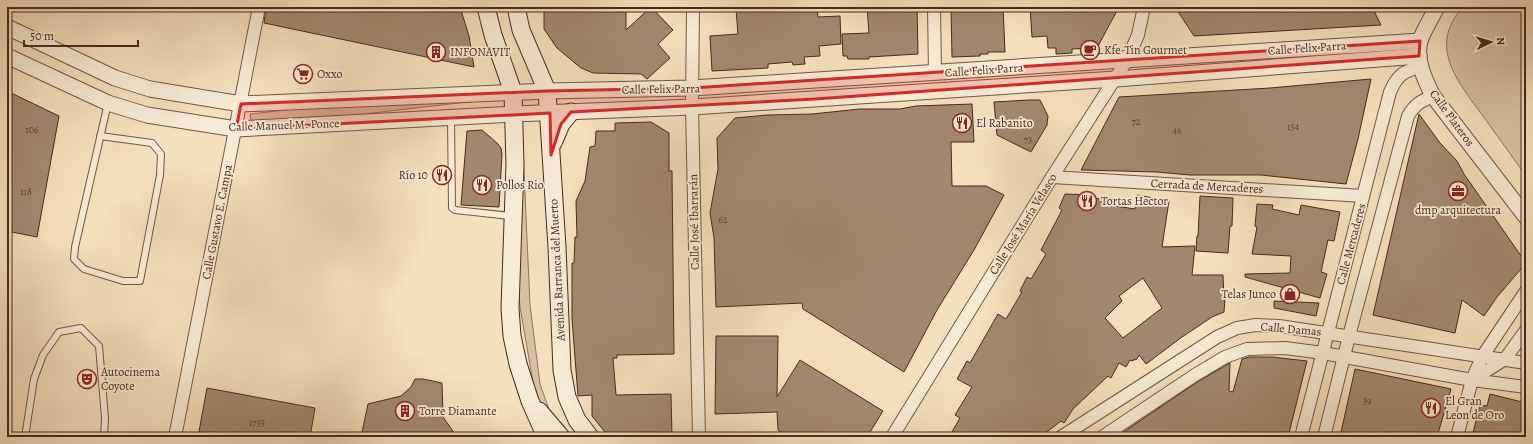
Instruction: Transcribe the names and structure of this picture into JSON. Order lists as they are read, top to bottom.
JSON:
{
  "streets": {
    "main road": ["Avenida Barranca del Muerto"],
    "street": [
      "Calle Felix Parra",
      "Calle Plateros",
      "Calle Manuel M. Ponce",
      "Cerrada de Mercaderes",
      "Calle Gustavo E. Campa",
      "Calle José Ibarrarán",
      "Calle José María Velasco",
      "Calle Mercaderes",
      "Calle Damas"
    ]
  },
  "crossings": [
    ["Calle Felix Parra", "Calle Plateros"],
    ["Calle Felix Parra", "Calle Manuel M. Ponce"],
    ["Calle Felix Parra", "Calle José Ibarrarán"],
    ["Calle Felix Parra", "Calle José María Velasco"],
    ["Calle Felix Parra", "Calle Mercaderes"],
    ["Calle Felix Parra", "Avenida Barranca del Muerto"],
    ["Calle Plateros", "Calle Mercaderes"],
    ["Calle Manuel M. Ponce", "Calle Gustavo E. Campa"],
    ["Calle Manuel M. Ponce", "Avenida Barranca del Muerto"],
    ["Cerrada de Mercaderes", "Calle José María Velasco"],
    ["Cerrada de Mercaderes", "Calle Mercaderes"],
    ["Calle Mercaderes", "Calle Damas"]
  ],
  "places": {
    "cafe": ["Kfe-Tin Gourmet"],
    "building": ["INFONAVIT", "Torre Diamante"],
    "supermarket": ["Oxxo"],
    "restaurant": [
      "El Rabanito",
      "Río 10",
      "Pollos Rio",
      "Tortas Hector",
      "El Gran Leon de Oro"
    ],
    "office": ["dmp arquitectura"],
    "shop": ["Telas Junco"],
    "theatre": ["Autocinema Coyote"]
  },
  "house_numbers": [
    "72",
    "134",
    "106",
    "46",
    "73",
    "118",
    "62",
    "39",
    "1735"
  ],
  "scale_bar": "50 m",
  "north": "right"
}
